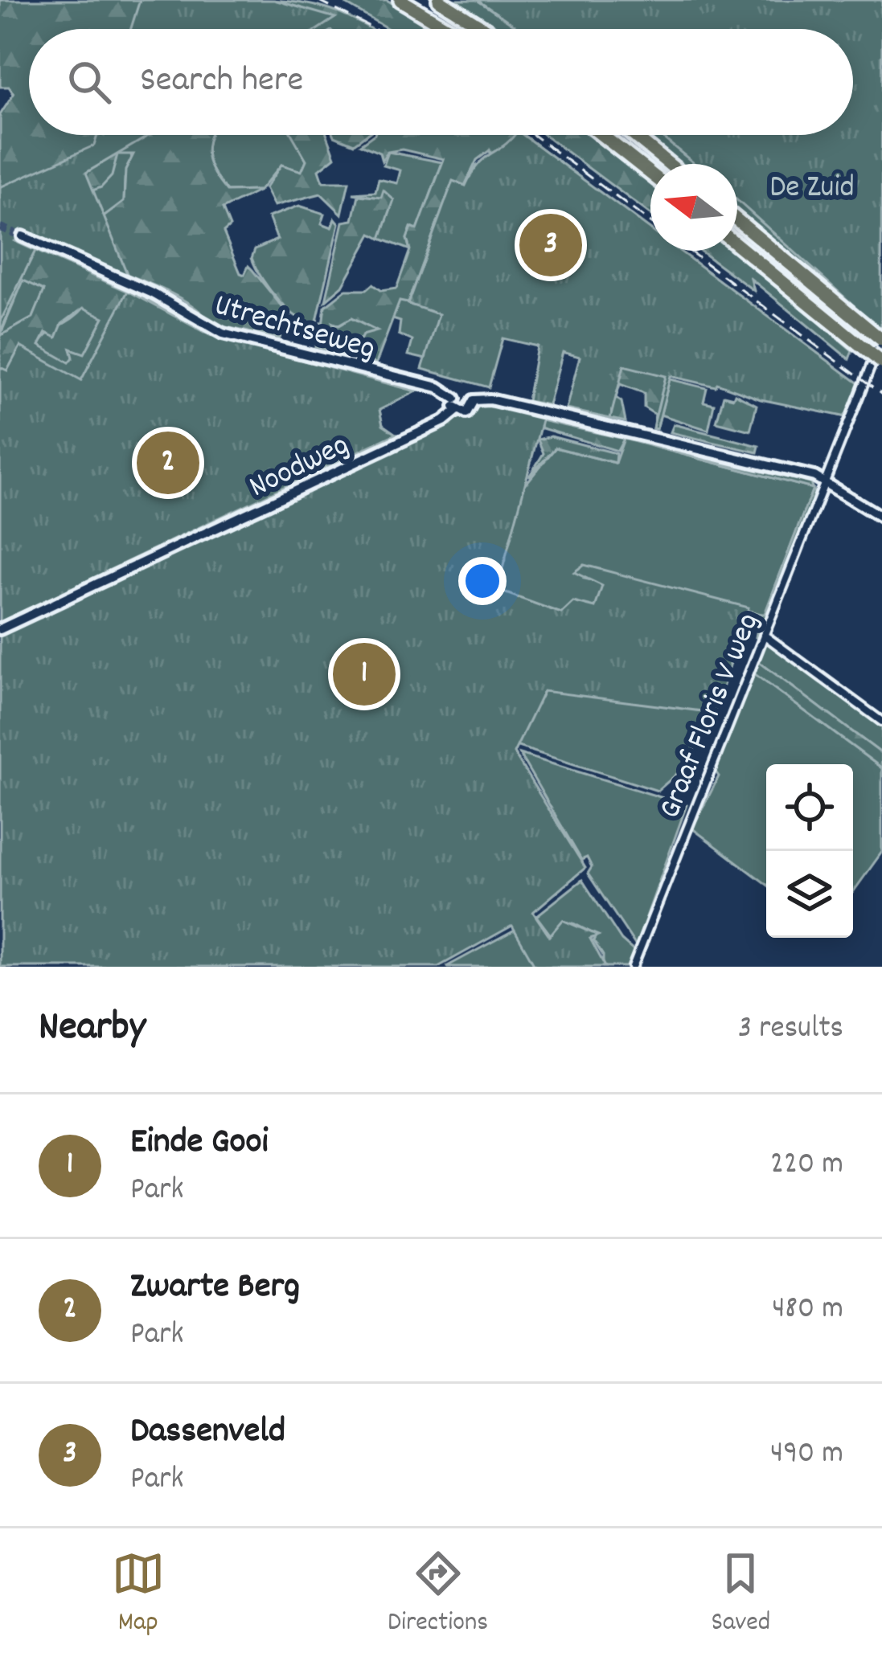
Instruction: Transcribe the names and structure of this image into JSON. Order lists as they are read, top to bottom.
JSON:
{
  "streets": {
    "main road": ["Utrechtseweg", "Noodweg"],
    "street": ["Graaf Floris V weg"]
  },
  "crossings": [
    ["Utrechtseweg", "Noodweg"]
  ],
  "parks": ["De Zuid"],
  "north": "left",
  "page": {
    "search": "Search here",
    "pins": ["3", "2", "1"],
    "heading": ["Nearby", "3 results"],
    "list": [
      {
        "mark": "1",
        "name": "Einde Gooi",
        "note": "Park",
        "value": "220 m"
      },
      {
        "mark": "2",
        "name": "Zwarte Berg",
        "note": "Park",
        "value": "480 m"
      },
      {
        "mark": "3",
        "name": "Dassenveld",
        "note": "Park",
        "value": "490 m"
      }
    ],
    "nav": ["Map", "Directions", "Saved"]
  }
}
